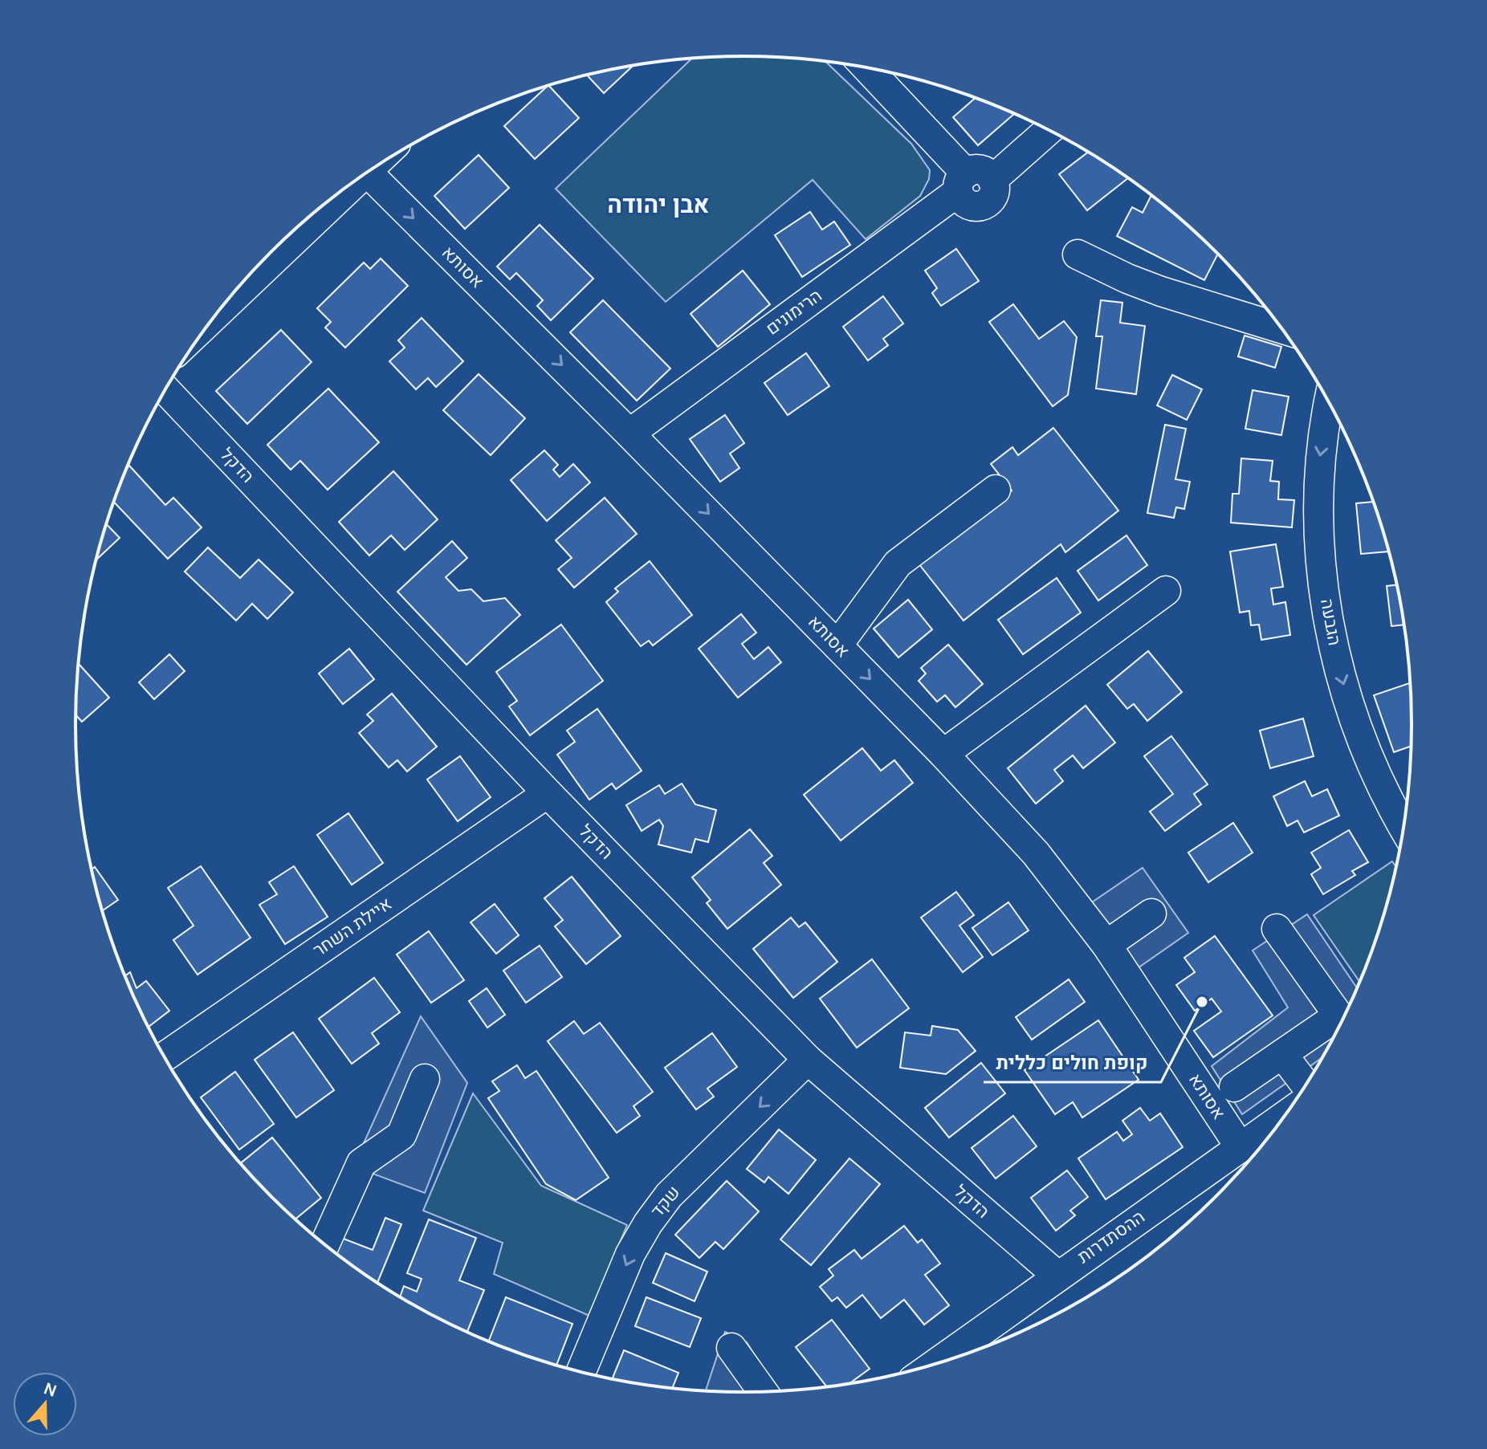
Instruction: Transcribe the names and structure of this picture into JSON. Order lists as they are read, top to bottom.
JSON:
{
  "streets": {
    "street": [
      "אסותא",
      "הרימונים",
      "הדקל",
      "הגבעה",
      "איילת השחר",
      "שקד",
      "ההסתדרות"
    ]
  },
  "crossings": [
    ["אסותא", "הרימונים"],
    ["אסותא", "ההסתדרות"],
    ["הדקל", "איילת השחר"],
    ["הדקל", "שקד"],
    ["הדקל", "ההסתדרות"]
  ],
  "one_way": ["אסותא", "הגבעה", "שקד"],
  "districts": ["אבן יהודה"],
  "places": ["קופת חולים כללית"],
  "north": "top"
}
